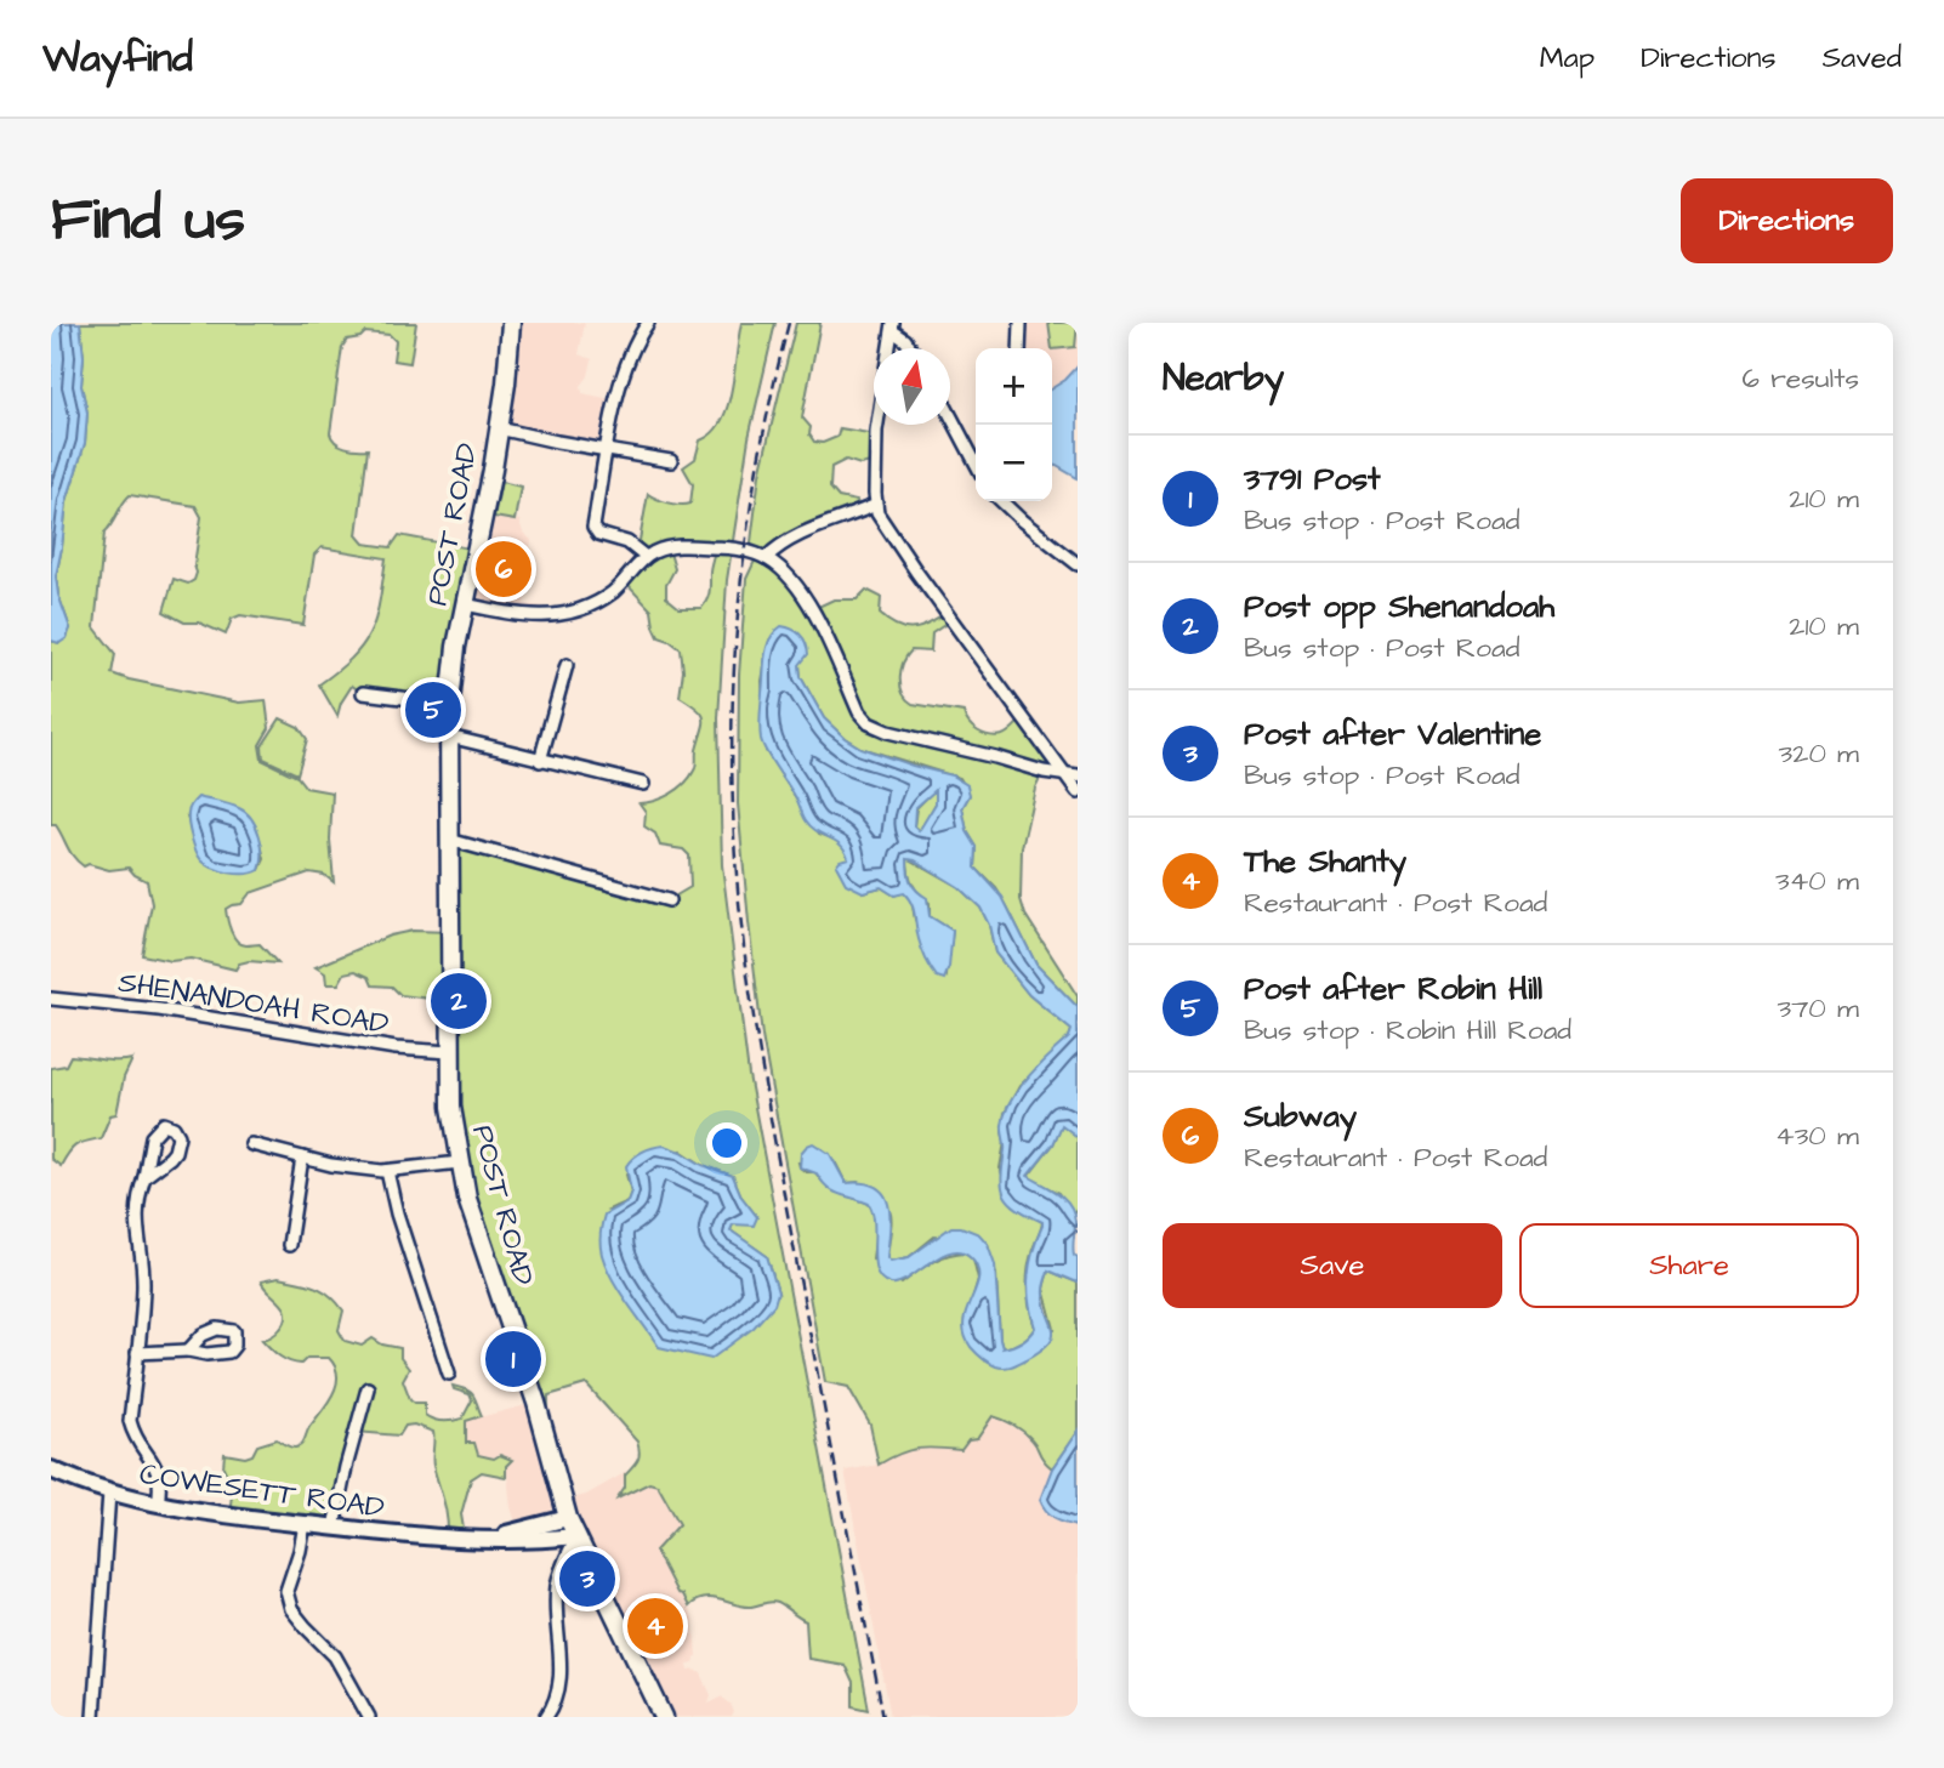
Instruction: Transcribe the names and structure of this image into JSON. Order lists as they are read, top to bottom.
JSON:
{
  "streets": {
    "main road": ["POST ROAD", "COWESETT ROAD"],
    "street": ["SHENANDOAH ROAD"]
  },
  "crossings": [
    ["POST ROAD", "SHENANDOAH ROAD"],
    ["POST ROAD", "COWESETT ROAD"]
  ],
  "north": "top",
  "page": {
    "header": "Wayfind",
    "nav": ["Map", "Directions", "Saved"],
    "buttons": [
      "Directions",
      ["Save", "Share"]
    ],
    "title": "Find us",
    "heading": ["Nearby", "6 results"],
    "map_buttons": ["+", "−"],
    "list": [
      {
        "mark": "1",
        "name": "3791 Post",
        "note": "Bus stop · Post Road",
        "value": "210 m"
      },
      {
        "mark": "2",
        "name": "Post opp Shenandoah",
        "note": "Bus stop · Post Road",
        "value": "210 m"
      },
      {
        "mark": "3",
        "name": "Post after Valentine",
        "note": "Bus stop · Post Road",
        "value": "320 m"
      },
      {
        "mark": "4",
        "name": "The Shanty",
        "note": "Restaurant · Post Road",
        "value": "340 m"
      },
      {
        "mark": "5",
        "name": "Post after Robin Hill",
        "note": "Bus stop · Robin Hill Road",
        "value": "370 m"
      },
      {
        "mark": "6",
        "name": "Subway",
        "note": "Restaurant · Post Road",
        "value": "430 m"
      }
    ],
    "pins": [
      "6",
      "5",
      "2",
      "1",
      "3",
      "4"
    ]
  }
}
